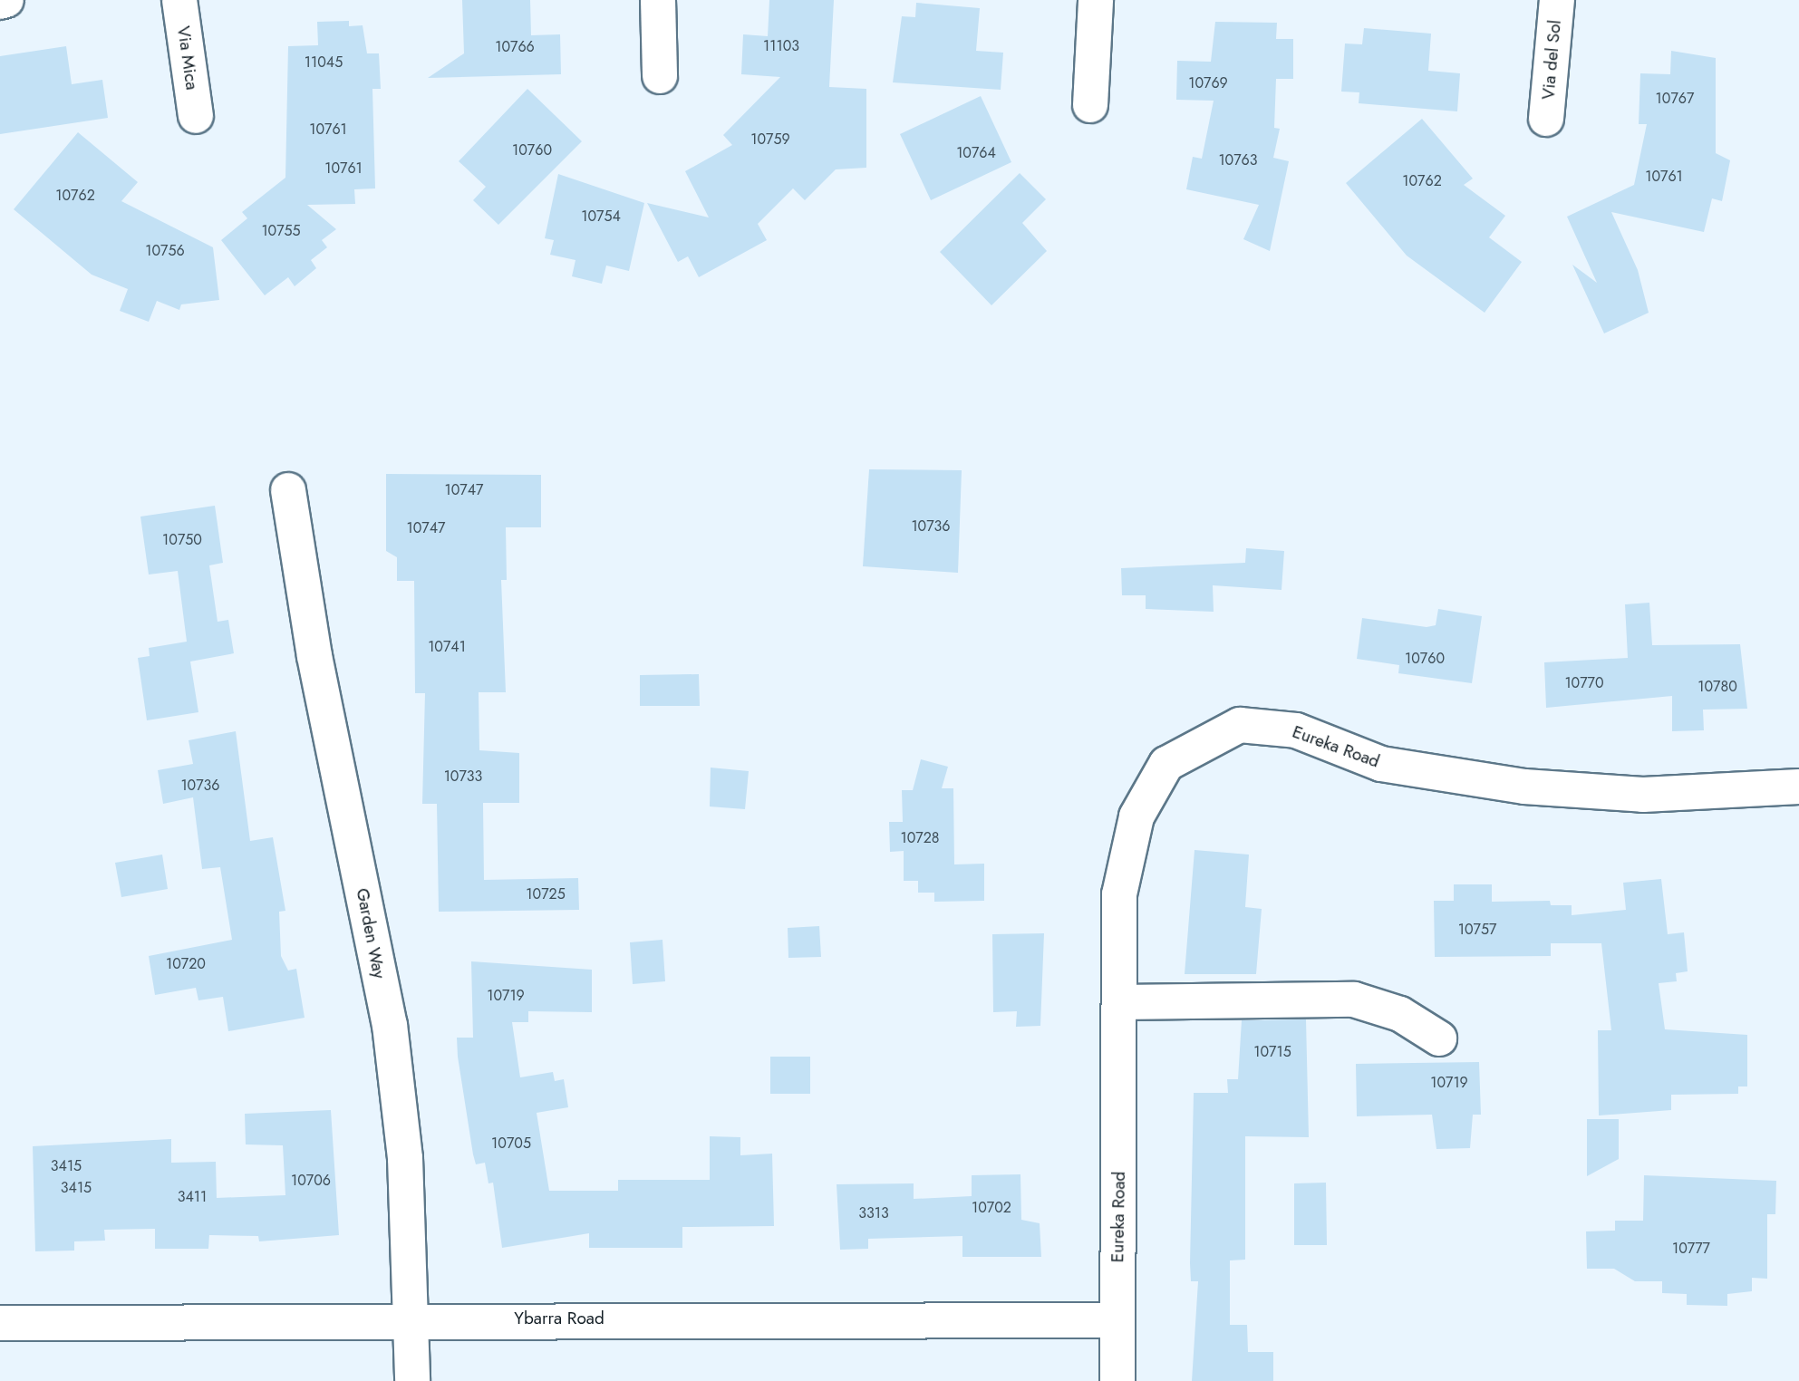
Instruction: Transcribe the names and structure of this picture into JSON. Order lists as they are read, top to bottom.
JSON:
{
  "streets": {
    "street": [
      "Via Mica",
      "Via del Sol",
      "Eureka Road",
      "Garden Way",
      "Ybarra Road"
    ]
  },
  "crossings": [
    ["Eureka Road", "Ybarra Road"],
    ["Garden Way", "Ybarra Road"]
  ],
  "house_numbers": [
    "11103",
    "10766",
    "11045",
    "10769",
    "10767",
    "10761",
    "10759",
    "10760",
    "10764",
    "10763",
    "10761",
    "10761",
    "10762",
    "10762",
    "10754",
    "10755",
    "10756",
    "10747",
    "10736",
    "10747",
    "10750",
    "10741",
    "10760",
    "10770",
    "10780",
    "10733",
    "10736",
    "10728",
    "10725",
    "10757",
    "10720",
    "10719",
    "10715",
    "10719",
    "10705",
    "3415",
    "10706",
    "3415",
    "3411",
    "10702",
    "3313",
    "10777"
  ]
}
